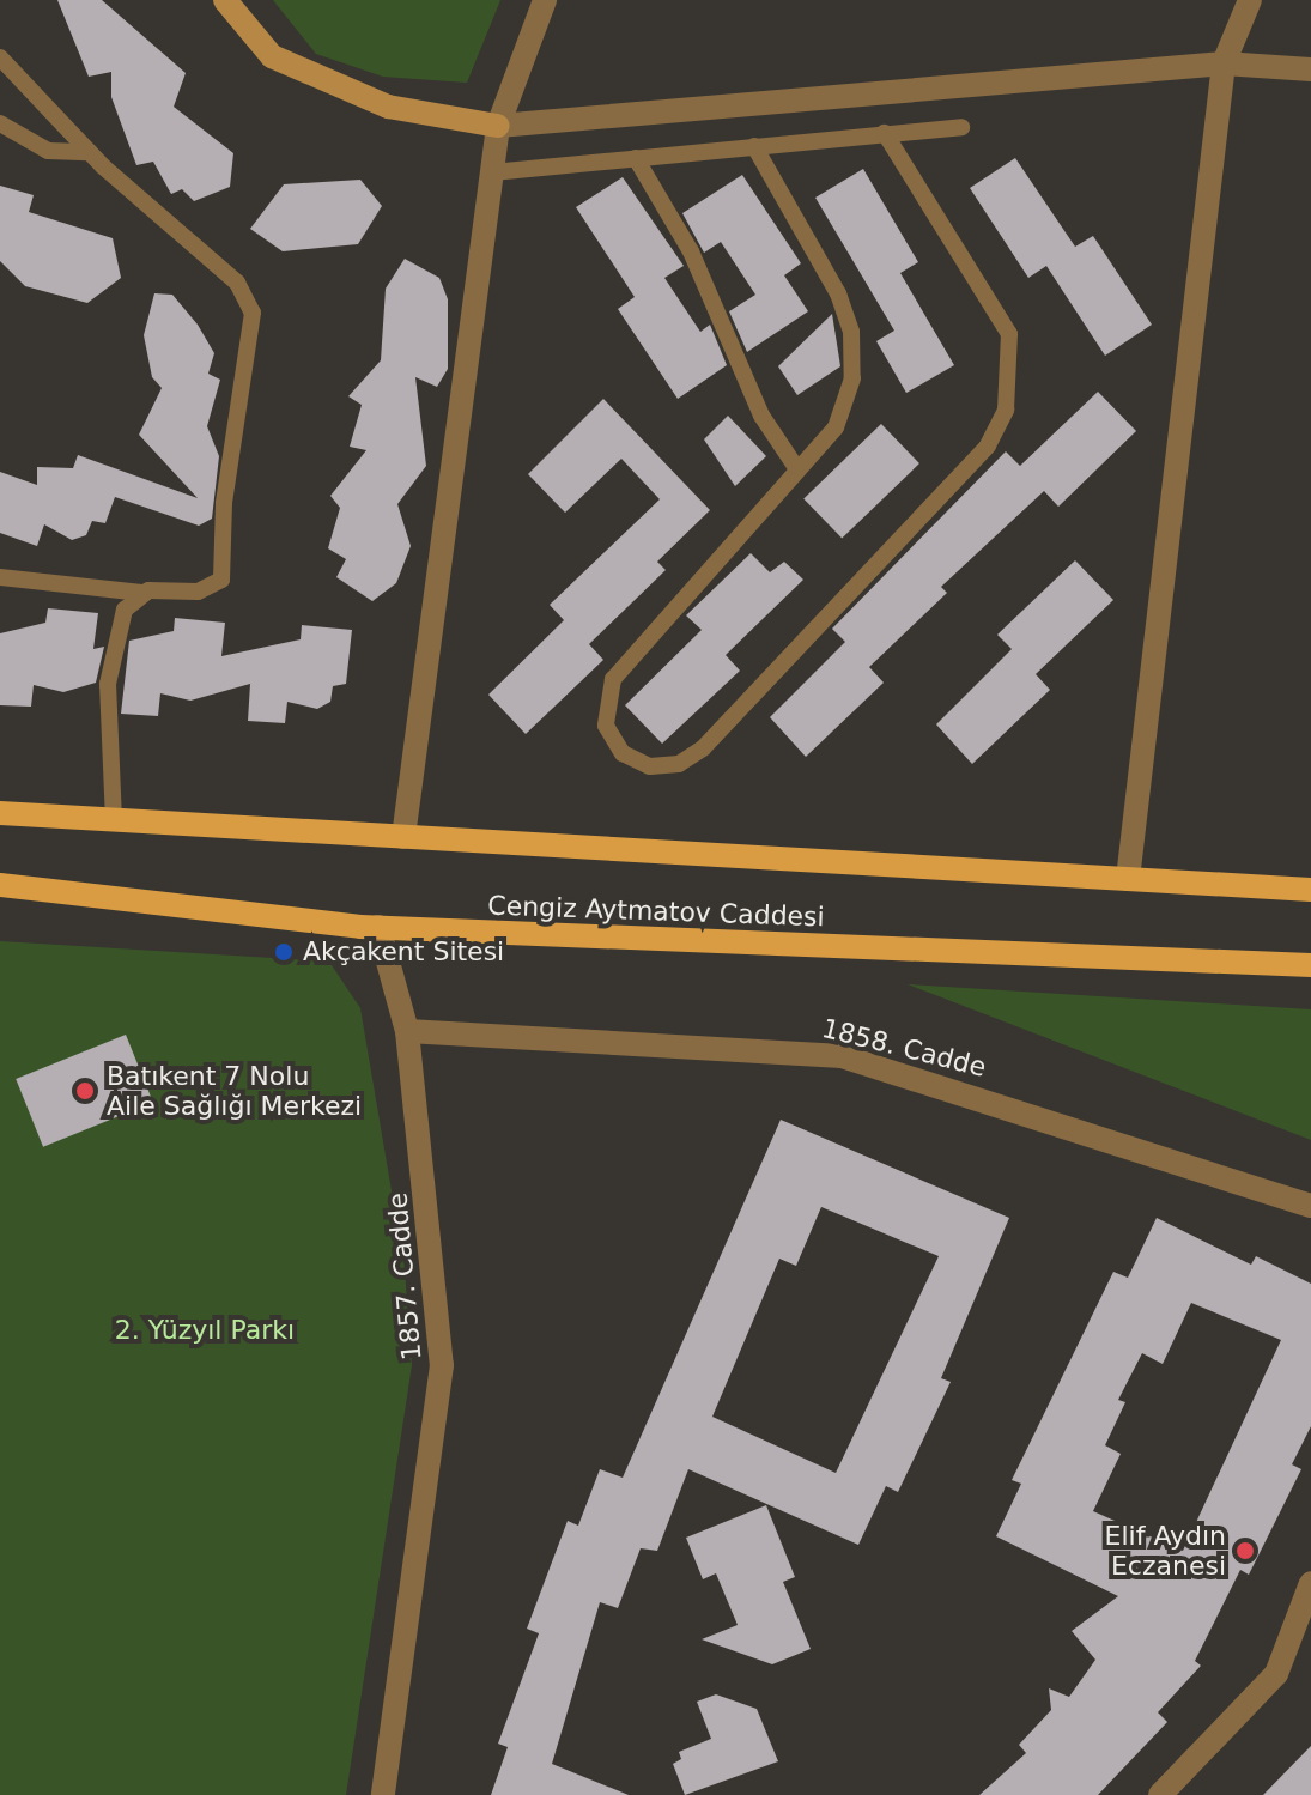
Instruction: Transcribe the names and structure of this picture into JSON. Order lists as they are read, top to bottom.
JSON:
{
  "streets": {
    "main road": ["Cengiz Aytmatov Caddesi"],
    "street": ["1858. Cadde", "1857. Cadde"]
  },
  "crossings": [
    ["Cengiz Aytmatov Caddesi", "1857. Cadde"],
    ["1858. Cadde", "1857. Cadde"]
  ],
  "parks": ["2. Yüzyıl Parkı"],
  "places": ["Akçakent Sitesi", "Batıkent 7 Nolu Aile Sağlığı Merkezi", "Elif Aydın Eczanesi"]
}
